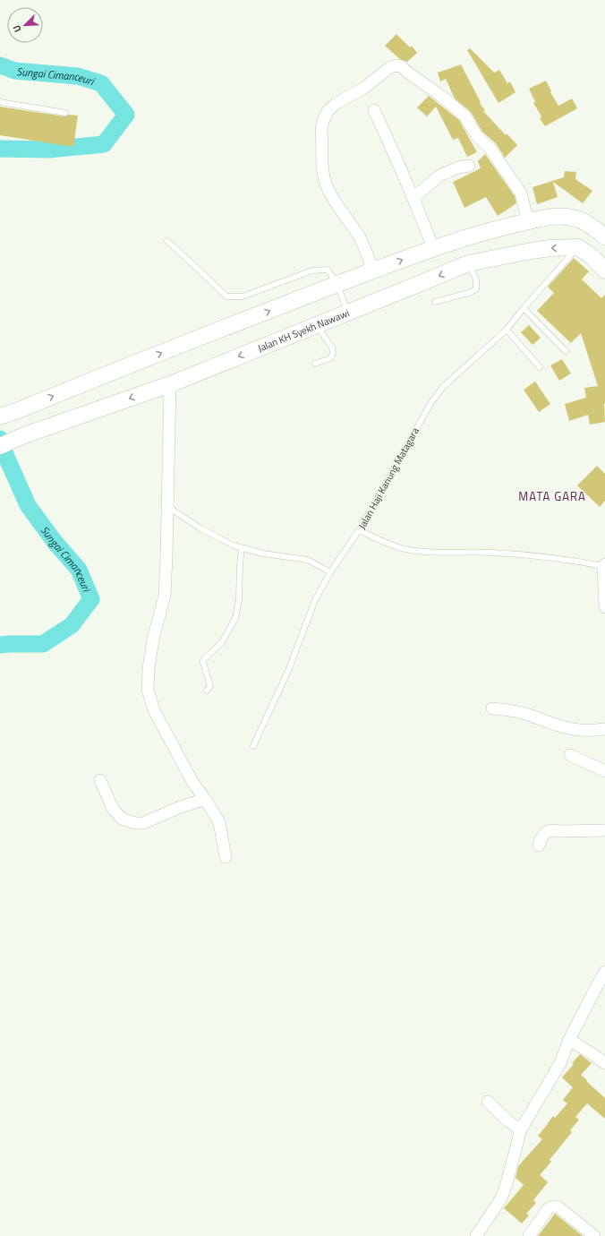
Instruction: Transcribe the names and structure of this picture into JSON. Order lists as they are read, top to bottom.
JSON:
{
  "streets": {
    "main road": ["Jalan KH Syekh Nawawi"],
    "lane": ["Jalan Haji Kanung Matagara"]
  },
  "crossings": [
    ["Jalan KH Syekh Nawawi", "Jalan Haji Kanung Matagara"]
  ],
  "districts": ["MATA GARA"],
  "water": ["Sungai Cimanceuri"],
  "north": "bottom left"
}
